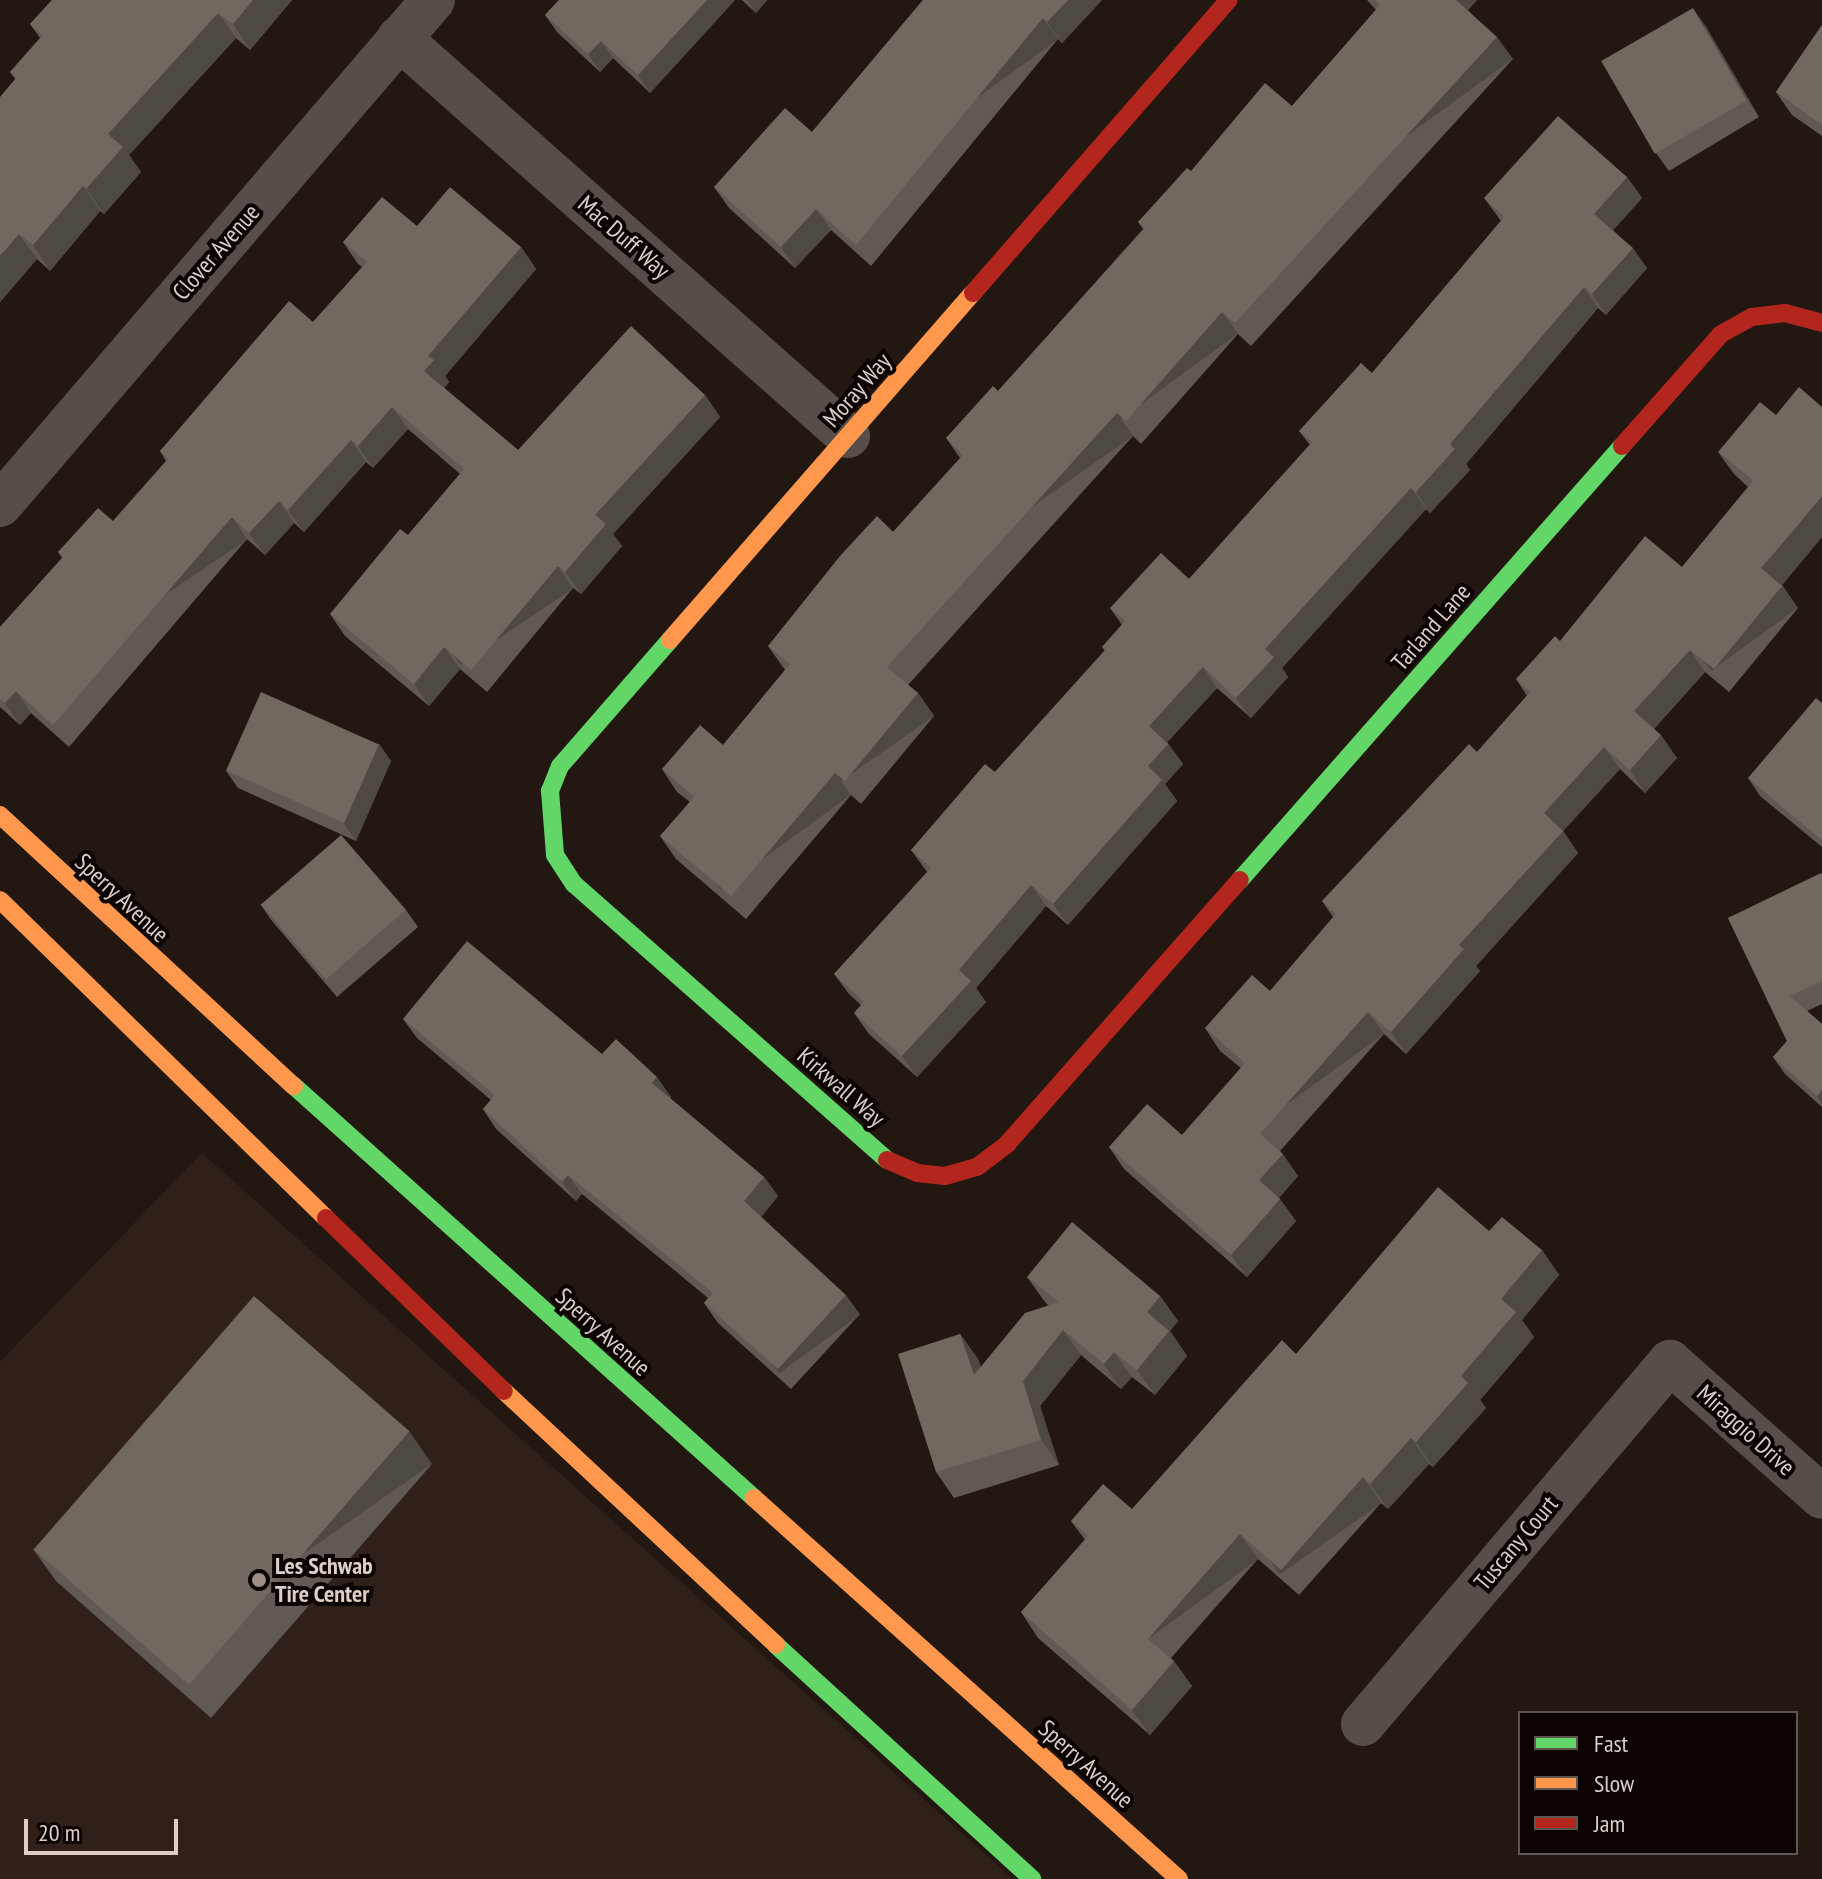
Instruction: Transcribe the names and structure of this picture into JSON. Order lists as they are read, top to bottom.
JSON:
{
  "streets": {
    "main road": [
      "Moray Way",
      "Tarland Lane",
      "Sperry Avenue",
      "Kirkwall Way"
    ],
    "street": [
      "Mac Duff Way",
      "Clover Avenue",
      "Miraggio Drive",
      "Tuscany Court"
    ]
  },
  "crossings": [
    ["Mac Duff Way", "Clover Avenue"],
    ["Mac Duff Way", "Moray Way"],
    ["Moray Way", "Kirkwall Way"],
    ["Tarland Lane", "Kirkwall Way"],
    ["Miraggio Drive", "Tuscany Court"]
  ],
  "places": ["Les Schwab Tire Center"],
  "legend": ["Fast", "Slow", "Jam"],
  "scale_bar": "20 m"
}
